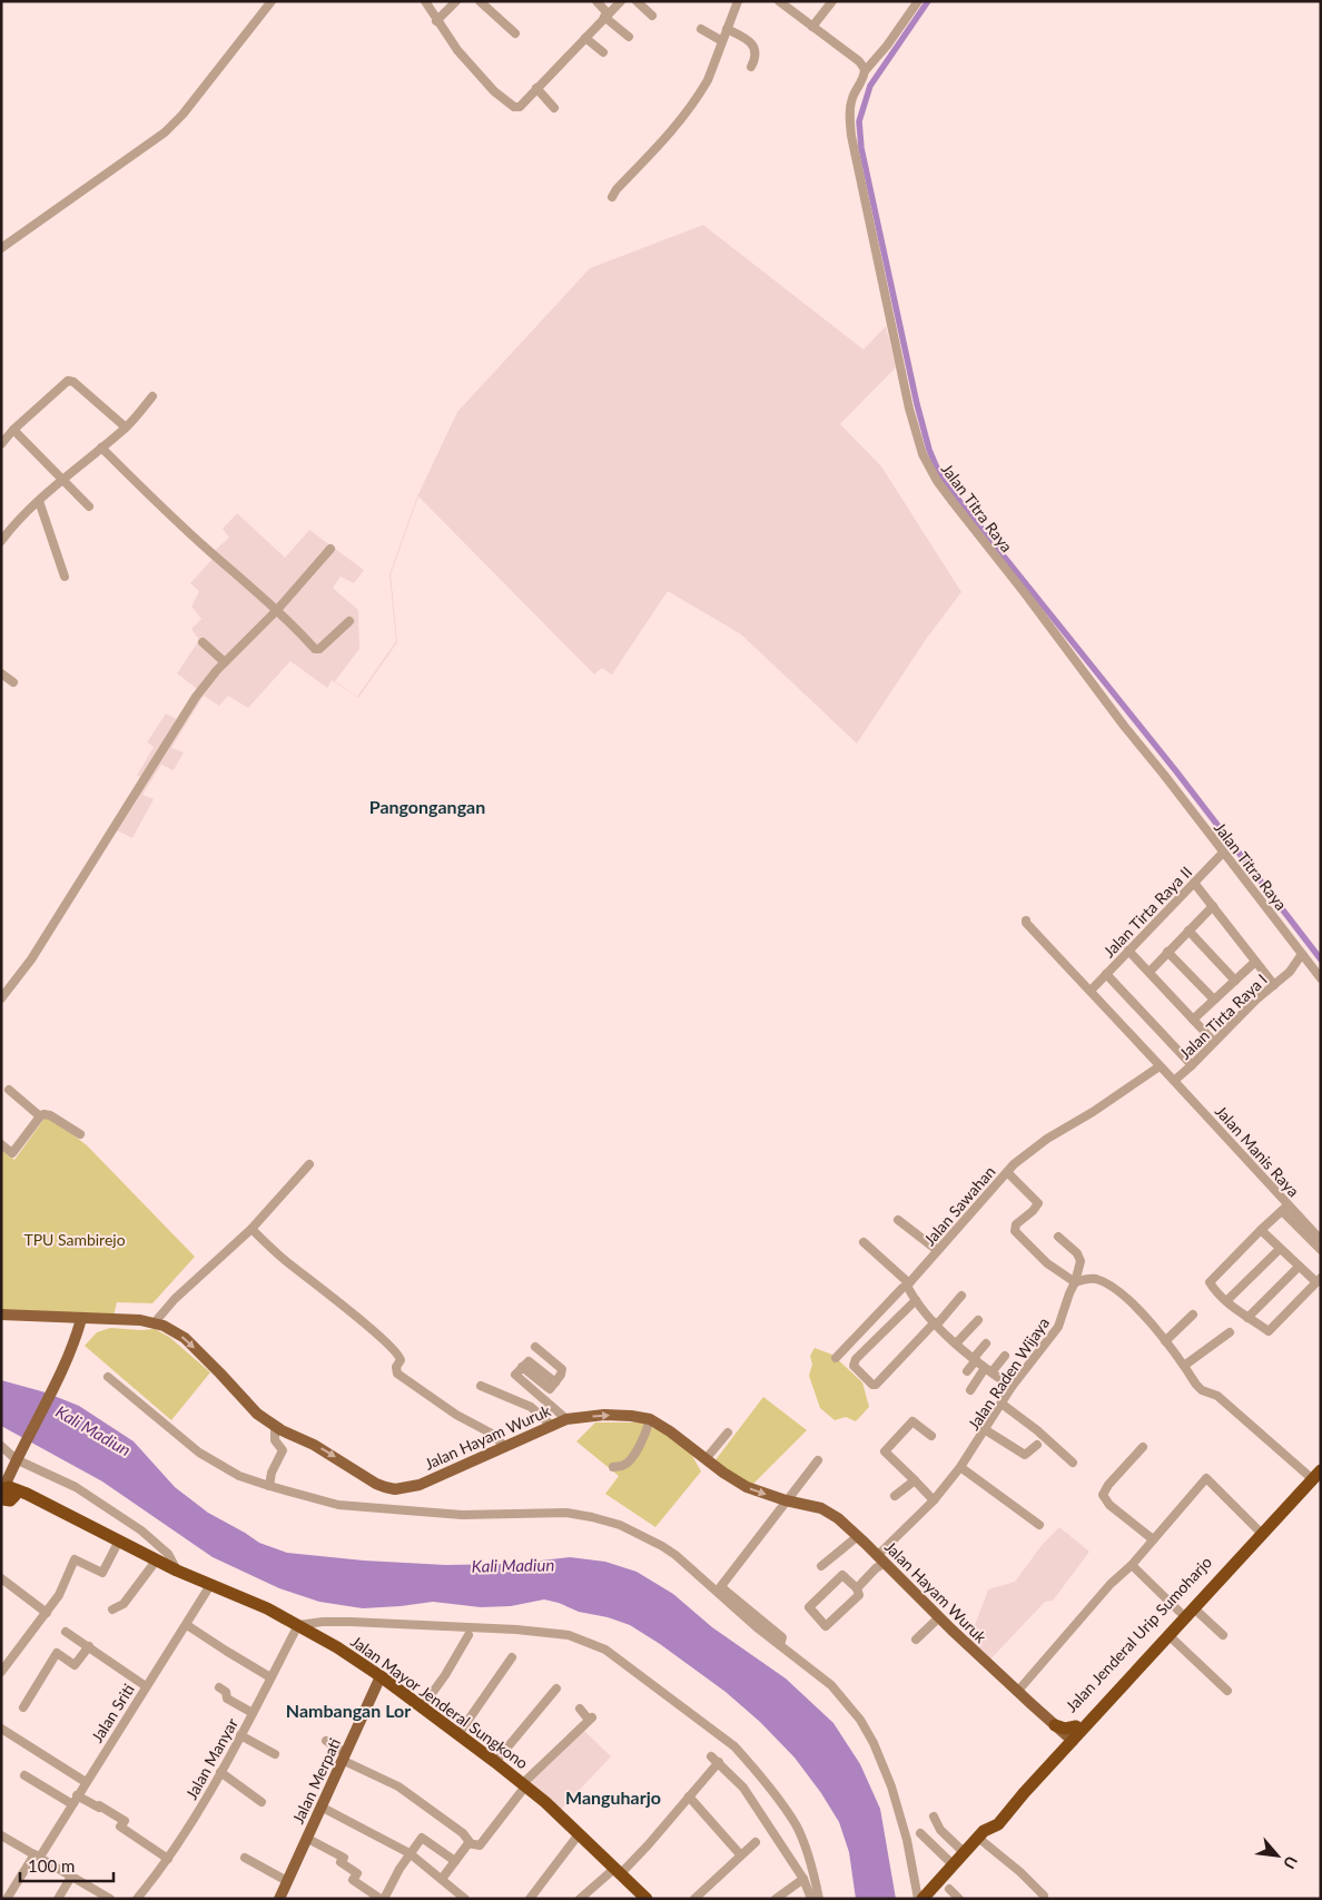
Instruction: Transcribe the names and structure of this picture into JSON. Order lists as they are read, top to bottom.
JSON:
{
  "streets": {
    "highway": ["Jalan Jenderal Urip Sumoharjo", "Jalan Mayor Jenderal Sungkono"],
    "main road": ["Jalan Hayam Wuruk", "Jalan Merpati"],
    "street": [
      "Jalan Titra Raya",
      "Jalan Tirta Raya II",
      "Jalan Tirta Raya I",
      "Jalan Manis Raya",
      "Jalan Sawahan",
      "Jalan Raden Wijaya",
      "Jalan Sriti",
      "Jalan Manyar"
    ]
  },
  "crossings": [
    ["Jalan Titra Raya", "Jalan Tirta Raya II"],
    ["Jalan Titra Raya", "Jalan Tirta Raya I"],
    ["Jalan Tirta Raya I", "Jalan Manis Raya"],
    ["Jalan Tirta Raya I", "Jalan Sawahan"],
    ["Jalan Raden Wijaya", "Jalan Hayam Wuruk"],
    ["Jalan Mayor Jenderal Sungkono", "Jalan Sriti"],
    ["Jalan Mayor Jenderal Sungkono", "Jalan Manyar"],
    ["Jalan Mayor Jenderal Sungkono", "Jalan Merpati"]
  ],
  "one_way": ["Jalan Hayam Wuruk"],
  "districts": ["Pangongangan", "Nambangan Lor", "Manguharjo"],
  "water": ["Kali Madiun"],
  "parks": ["TPU Sambirejo"],
  "scale_bar": "100 m",
  "north": "bottom right"
}
